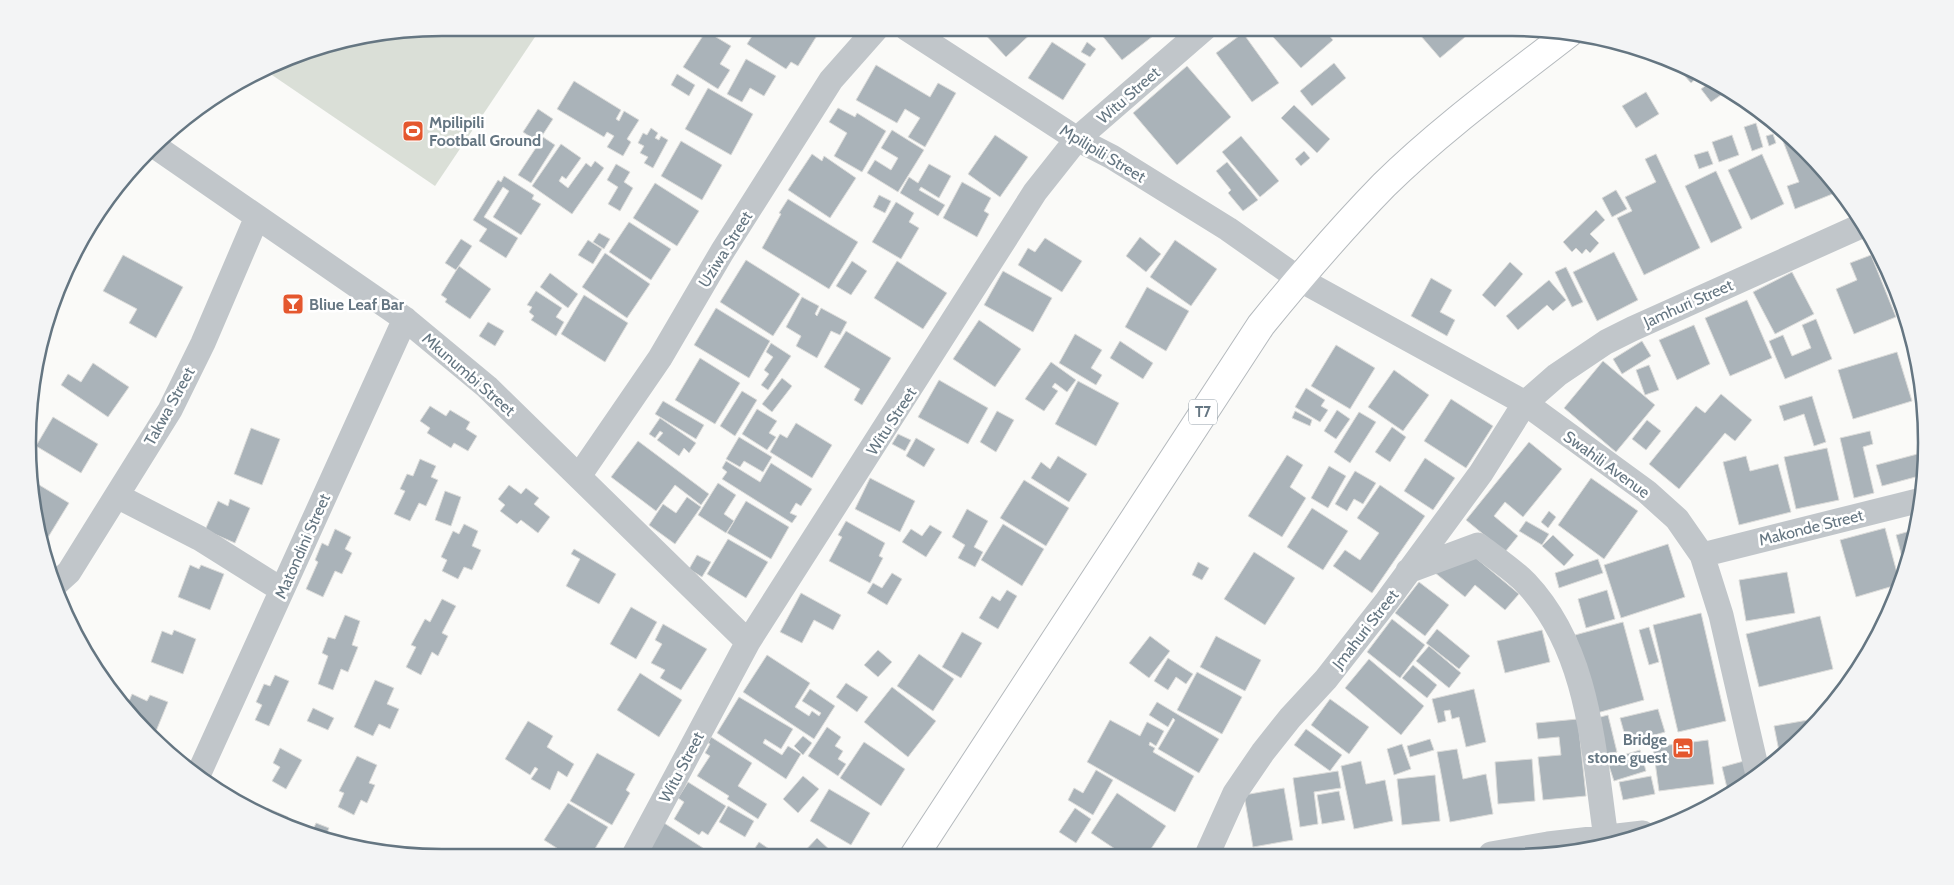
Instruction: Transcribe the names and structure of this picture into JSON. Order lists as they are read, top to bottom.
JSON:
{
  "streets": {
    "highway": ["T7"],
    "street": [
      "Witu Street",
      "Mpilipili Street",
      "Uziwa Street",
      "Jamhuri Street",
      "Mkunumbi Street",
      "Takwa Street",
      "Swahili Avenue",
      "Makonde Street",
      "Matondini Street",
      "Jmahuri Street"
    ]
  },
  "crossings": [
    ["Witu Street", "Mpilipili Street"],
    ["Witu Street", "Mkunumbi Street"],
    ["Mpilipili Street", "T7"],
    ["Mpilipili Street", "Swahili Avenue"],
    ["Uziwa Street", "Mkunumbi Street"],
    ["Jamhuri Street", "Swahili Avenue"],
    ["Jamhuri Street", "Jmahuri Street"],
    ["Mkunumbi Street", "Takwa Street"],
    ["Mkunumbi Street", "Matondini Street"],
    ["T7", "Swahili Avenue"],
    ["Swahili Avenue", "Makonde Street"],
    ["Swahili Avenue", "Jmahuri Street"]
  ],
  "places": {
    "sports": ["Mpilipili Football Ground"],
    "bar": ["Bliue Leaf Bar"],
    "hotel": ["Bridge stone guest"]
  }
}
